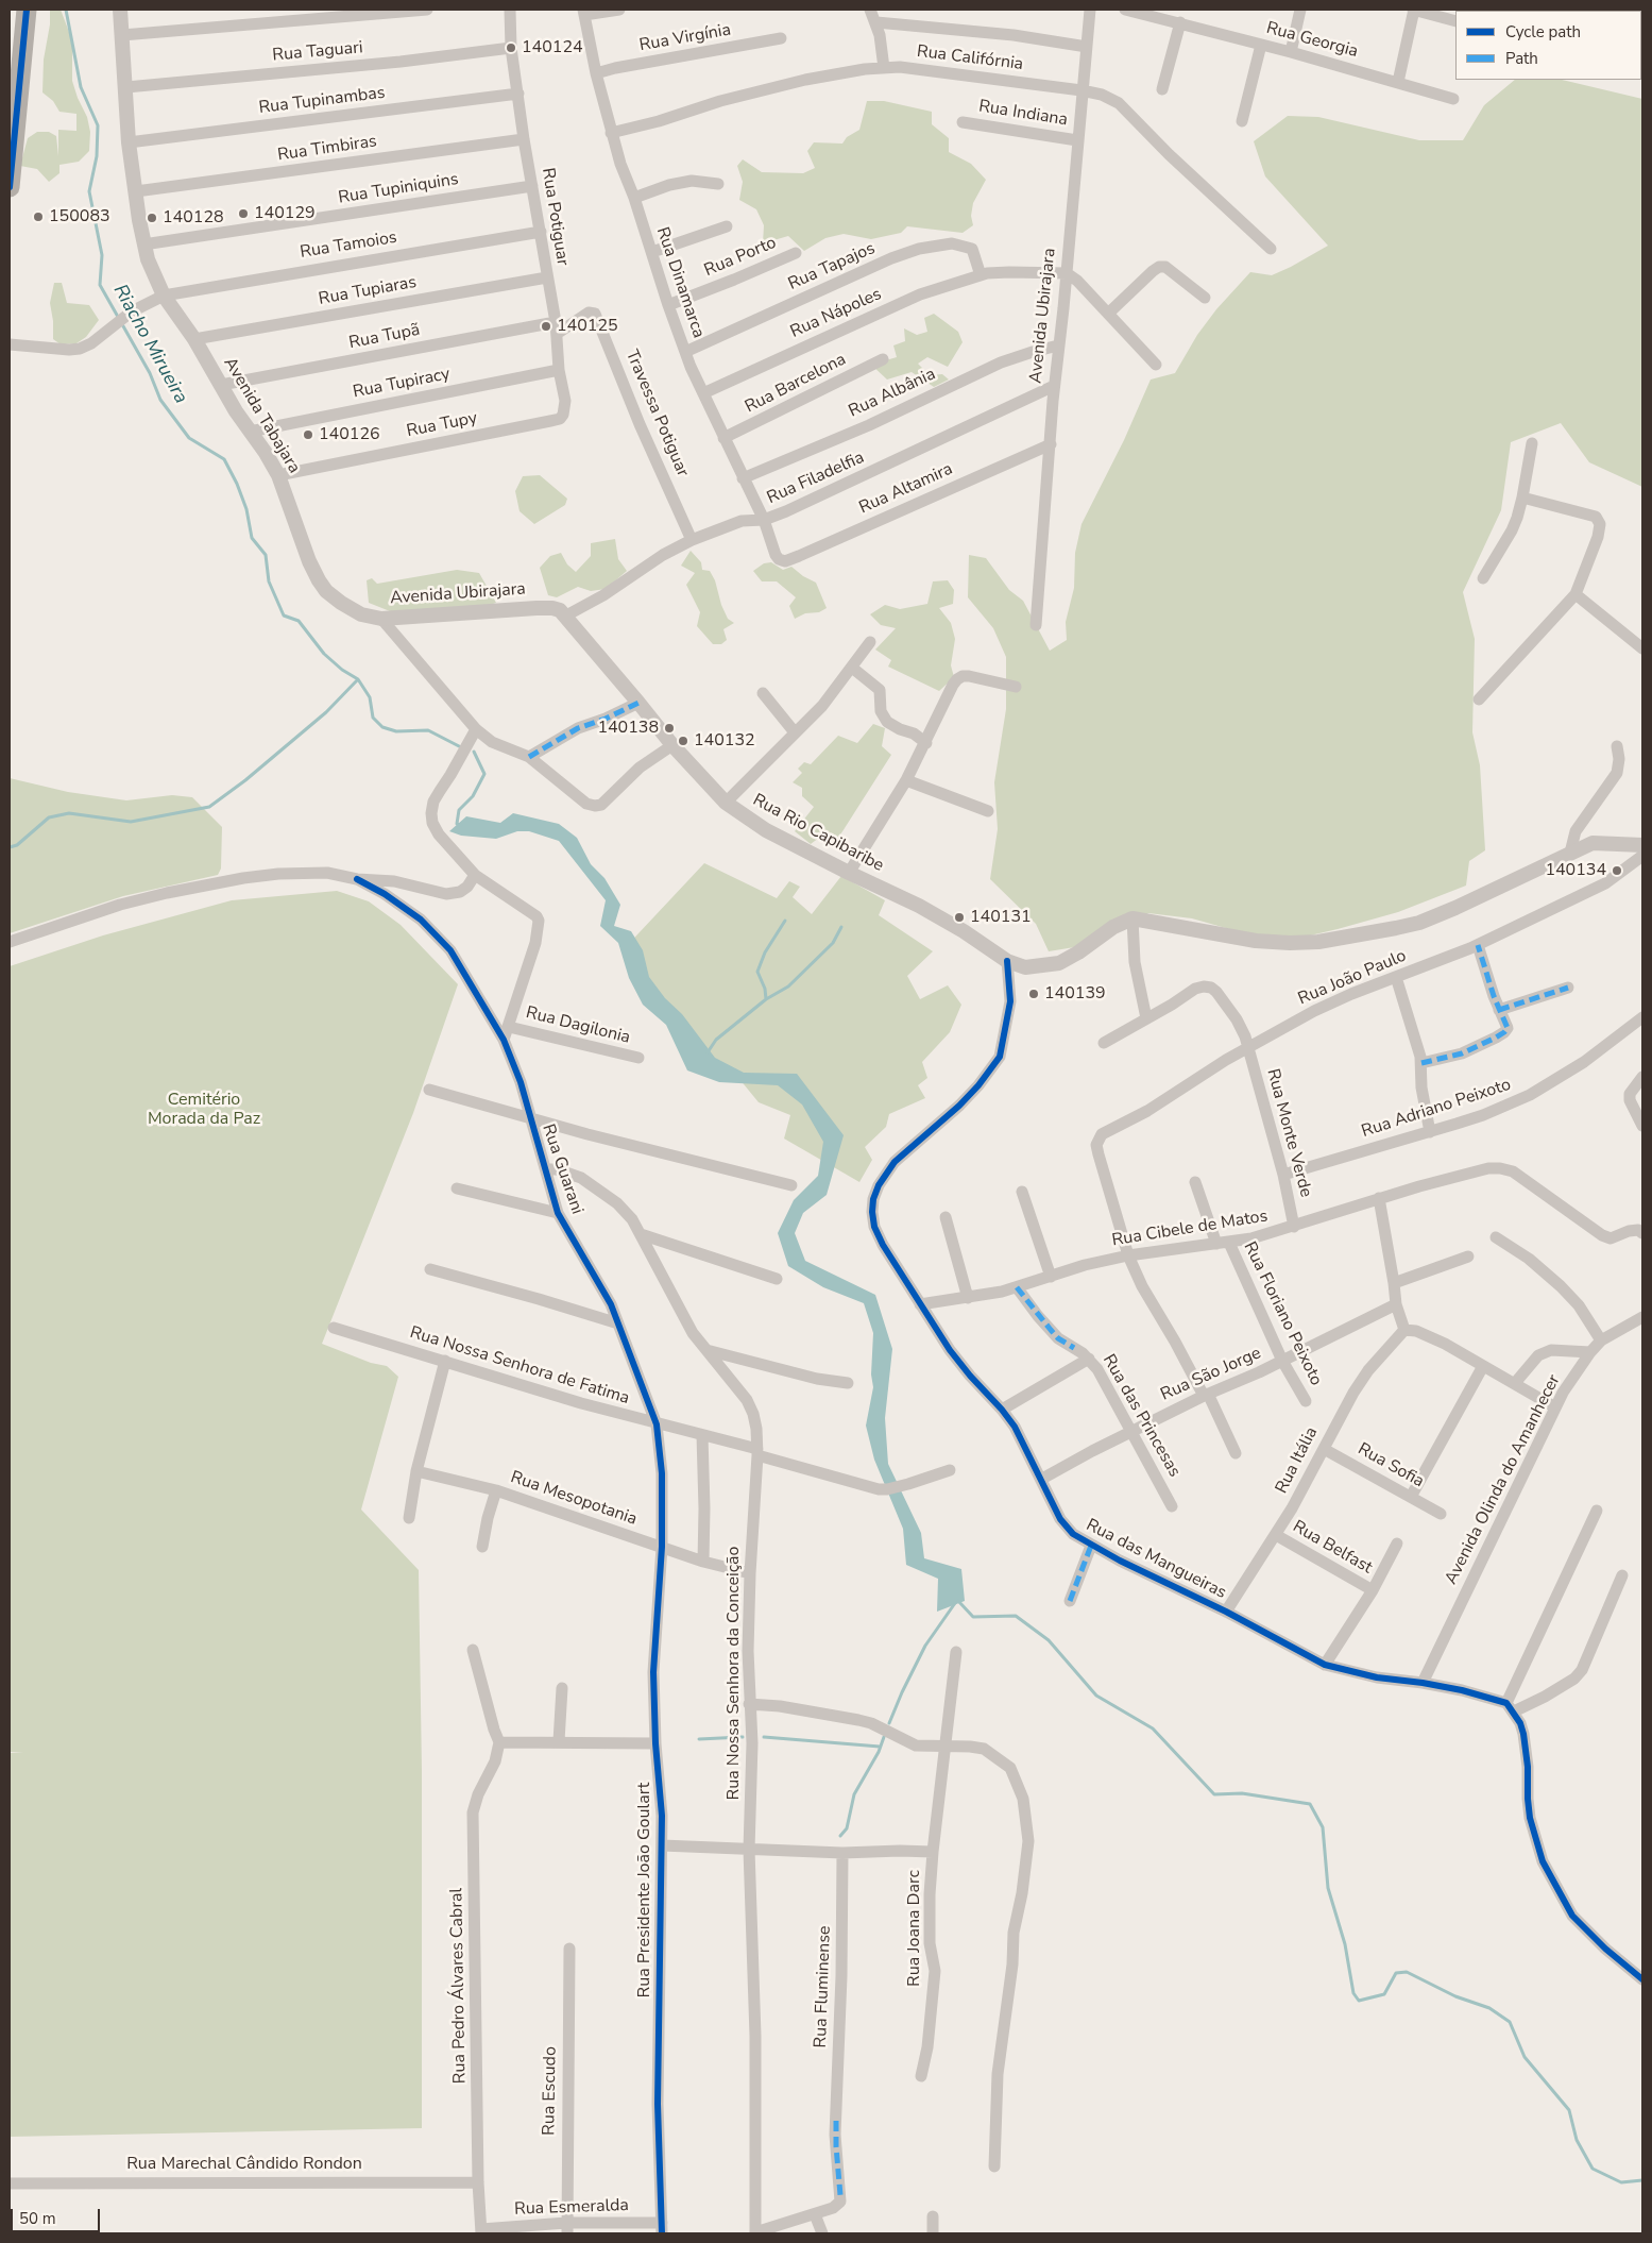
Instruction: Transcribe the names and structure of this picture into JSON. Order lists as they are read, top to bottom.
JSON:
{
  "streets": {
    "street": [
      "Rua Virgínia",
      "Rua Georgia",
      "Rua Taguari",
      "Rua Califórnia",
      "Rua Tupinambas",
      "Rua Indiana",
      "Rua Timbiras",
      "Rua Tupiniquins",
      "Rua Potiguar",
      "Rua Tamoios",
      "Rua Porto",
      "Rua Tapajos",
      "Rua Dinamarca",
      "Rua Tupiaras",
      "Rua Nápoles",
      "Avenida Ubirajara",
      "Rua Tupã",
      "Rua Tupiracy",
      "Rua Barcelona",
      "Rua Albânia",
      "Travessa Potiguar",
      "Avenida Tabajara",
      "Rua Tupy",
      "Rua Filadelfia",
      "Rua Altamira",
      "Rua Rio Capibaribe",
      "Rua João Paulo",
      "Rua Dagilonia",
      "Rua Adriano Peixoto",
      "Rua Monte Verde",
      "Rua Guarani",
      "Rua Cibele de Matos",
      "Rua Floriano Peixoto",
      "Rua Nossa Senhora de Fatima",
      "Rua São Jorge",
      "Rua das Princesas",
      "Rua Itália",
      "Rua Sofia",
      "Avenida Olinda do Amanhecer",
      "Rua Mesopotania",
      "Rua Belfast",
      "Rua das Mangueiras",
      "Rua Nossa Senhora da Conceição",
      "Rua Presidente João Goulart",
      "Rua Joana Darc",
      "Rua Pedro Álvares Cabral",
      "Rua Fluminense",
      "Rua Escudo",
      "Rua Marechal Cândido Rondon",
      "Rua Esmeralda"
    ]
  },
  "crossings": [
    ["Rua Virgínia", "Rua Dinamarca"],
    ["Rua Taguari", "Rua Potiguar"],
    ["Rua Taguari", "Avenida Tabajara"],
    ["Rua Califórnia", "Rua Dinamarca"],
    ["Rua Califórnia", "Avenida Ubirajara"],
    ["Rua Tupinambas", "Rua Potiguar"],
    ["Rua Tupinambas", "Avenida Tabajara"],
    ["Rua Indiana", "Avenida Ubirajara"],
    ["Rua Timbiras", "Rua Potiguar"],
    ["Rua Timbiras", "Avenida Tabajara"],
    ["Rua Tupiniquins", "Rua Potiguar"],
    ["Rua Tupiniquins", "Avenida Tabajara"],
    ["Rua Potiguar", "Rua Tamoios"],
    ["Rua Potiguar", "Rua Tupiaras"],
    ["Rua Potiguar", "Rua Tupã"],
    ["Rua Potiguar", "Rua Tupiracy"],
    ["Rua Potiguar", "Travessa Potiguar"],
    ["Rua Potiguar", "Rua Tupy"],
    ["Rua Tamoios", "Avenida Tabajara"],
    ["Rua Porto", "Rua Dinamarca"],
    ["Rua Tapajos", "Rua Dinamarca"],
    ["Rua Tapajos", "Rua Nápoles"],
    ["Rua Dinamarca", "Rua Nápoles"],
    ["Rua Dinamarca", "Rua Barcelona"],
    ["Rua Dinamarca", "Rua Albânia"],
    ["Rua Dinamarca", "Rua Filadelfia"],
    ["Rua Dinamarca", "Rua Altamira"],
    ["Rua Tupiaras", "Avenida Tabajara"],
    ["Rua Nápoles", "Avenida Ubirajara"],
    ["Avenida Ubirajara", "Rua Albânia"],
    ["Avenida Ubirajara", "Avenida Tabajara"],
    ["Avenida Ubirajara", "Rua Filadelfia"],
    ["Avenida Ubirajara", "Rua Altamira"],
    ["Avenida Ubirajara", "Rua Rio Capibaribe"],
    ["Rua Tupã", "Travessa Potiguar"],
    ["Rua Tupã", "Avenida Tabajara"],
    ["Rua Tupiracy", "Avenida Tabajara"],
    ["Travessa Potiguar", "Rua Filadelfia"],
    ["Avenida Tabajara", "Rua Tupy"],
    ["Rua Filadelfia", "Rua Rio Capibaribe"],
    ["Rua Rio Capibaribe", "Rua das Mangueiras"],
    ["Rua João Paulo", "Rua Monte Verde"],
    ["Rua João Paulo", "Rua Cibele de Matos"],
    ["Rua Adriano Peixoto", "Rua Monte Verde"],
    ["Rua Monte Verde", "Rua Cibele de Matos"],
    ["Rua Guarani", "Rua Nossa Senhora de Fatima"],
    ["Rua Guarani", "Rua Mesopotania"],
    ["Rua Guarani", "Rua Nossa Senhora da Conceição"],
    ["Rua Guarani", "Rua Presidente João Goulart"],
    ["Rua Cibele de Matos", "Rua Floriano Peixoto"],
    ["Rua Cibele de Matos", "Rua das Princesas"],
    ["Rua Cibele de Matos", "Rua das Mangueiras"],
    ["Rua Floriano Peixoto", "Rua São Jorge"],
    ["Rua Nossa Senhora de Fatima", "Rua Nossa Senhora da Conceição"],
    ["Rua São Jorge", "Rua das Princesas"],
    ["Rua São Jorge", "Rua das Mangueiras"],
    ["Rua Itália", "Rua Sofia"],
    ["Rua Itália", "Rua Belfast"],
    ["Rua Itália", "Rua das Mangueiras"],
    ["Avenida Olinda do Amanhecer", "Rua das Mangueiras"],
    ["Rua Mesopotania", "Rua Nossa Senhora da Conceição"],
    ["Rua Mesopotania", "Rua Presidente João Goulart"],
    ["Rua Belfast", "Rua das Mangueiras"],
    ["Rua Presidente João Goulart", "Rua Esmeralda"],
    ["Rua Pedro Álvares Cabral", "Rua Marechal Cândido Rondon"],
    ["Rua Pedro Álvares Cabral", "Rua Esmeralda"],
    ["Rua Escudo", "Rua Esmeralda"]
  ],
  "water": ["Riacho Mirueira"],
  "parks": ["Cemitério Morada da Paz"],
  "places": [
    "140124",
    "140129",
    "150083",
    "140128",
    "140125",
    "140126",
    "140138",
    "140132",
    "140134",
    "140131",
    "140139"
  ],
  "legend": ["Cycle path", "Path"],
  "scale_bar": "50 m"
}
